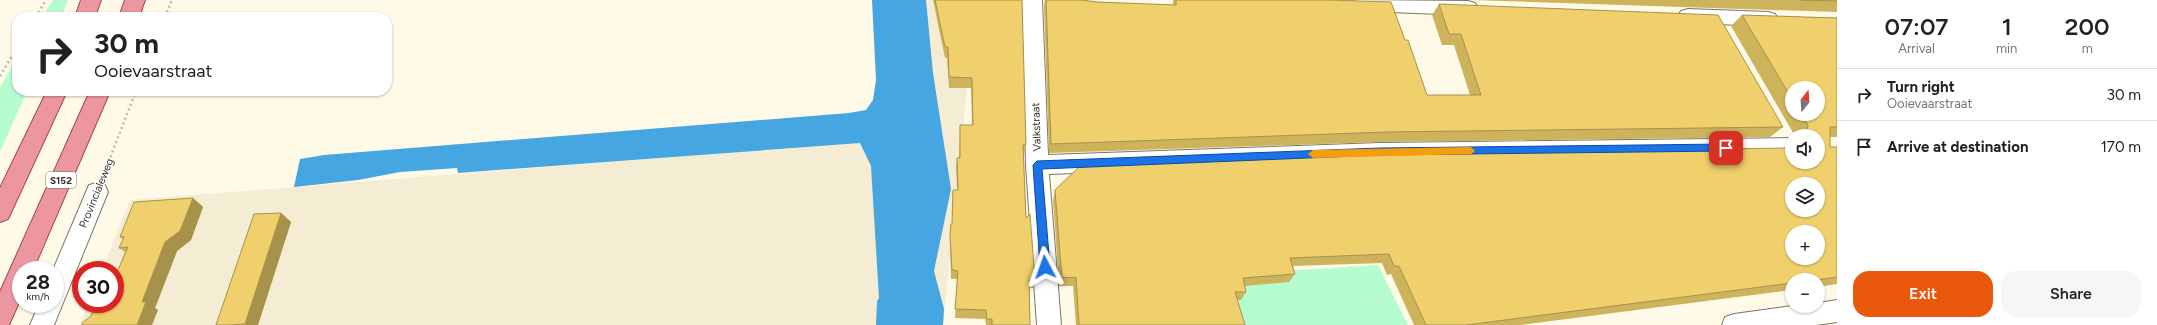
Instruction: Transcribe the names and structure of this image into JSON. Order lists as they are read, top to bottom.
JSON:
{
  "streets": {
    "main road": ["S152"],
    "street": ["Valkstraat", "Provincialeweg"]
  },
  "north": "top",
  "page": {
    "eta": [
      "07:07",
      "Arrival",
      "1",
      "min",
      "200",
      "m"
    ],
    "turn": ["30 m", "Ooievaarstraat"],
    "list": [
      {
        "name": "Turn right",
        "note": "Ooievaarstraat",
        "value": "30 m"
      },
      {
        "name": "Arrive at destination",
        "value": "170 m"
      }
    ],
    "map_buttons": ["+", "−"],
    "speed": "28 km/h",
    "limit": "30",
    "buttons": ["Exit", "Share"]
  }
}
